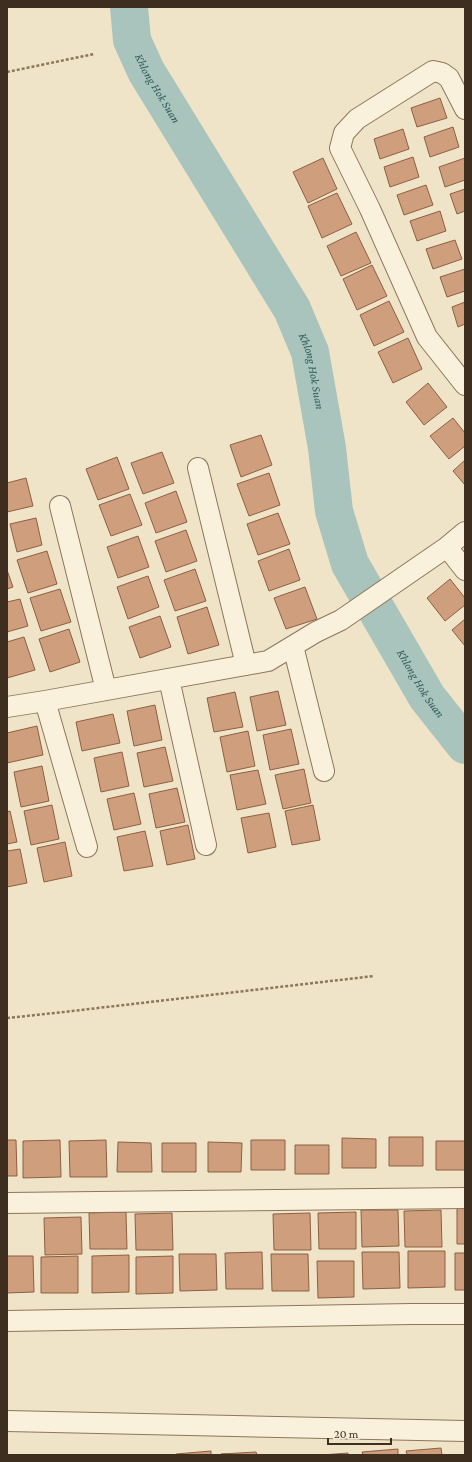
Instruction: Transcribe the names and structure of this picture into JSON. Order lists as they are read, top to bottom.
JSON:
{
  "water": ["Khlong Hok Suan"],
  "scale_bar": "20 m"
}
